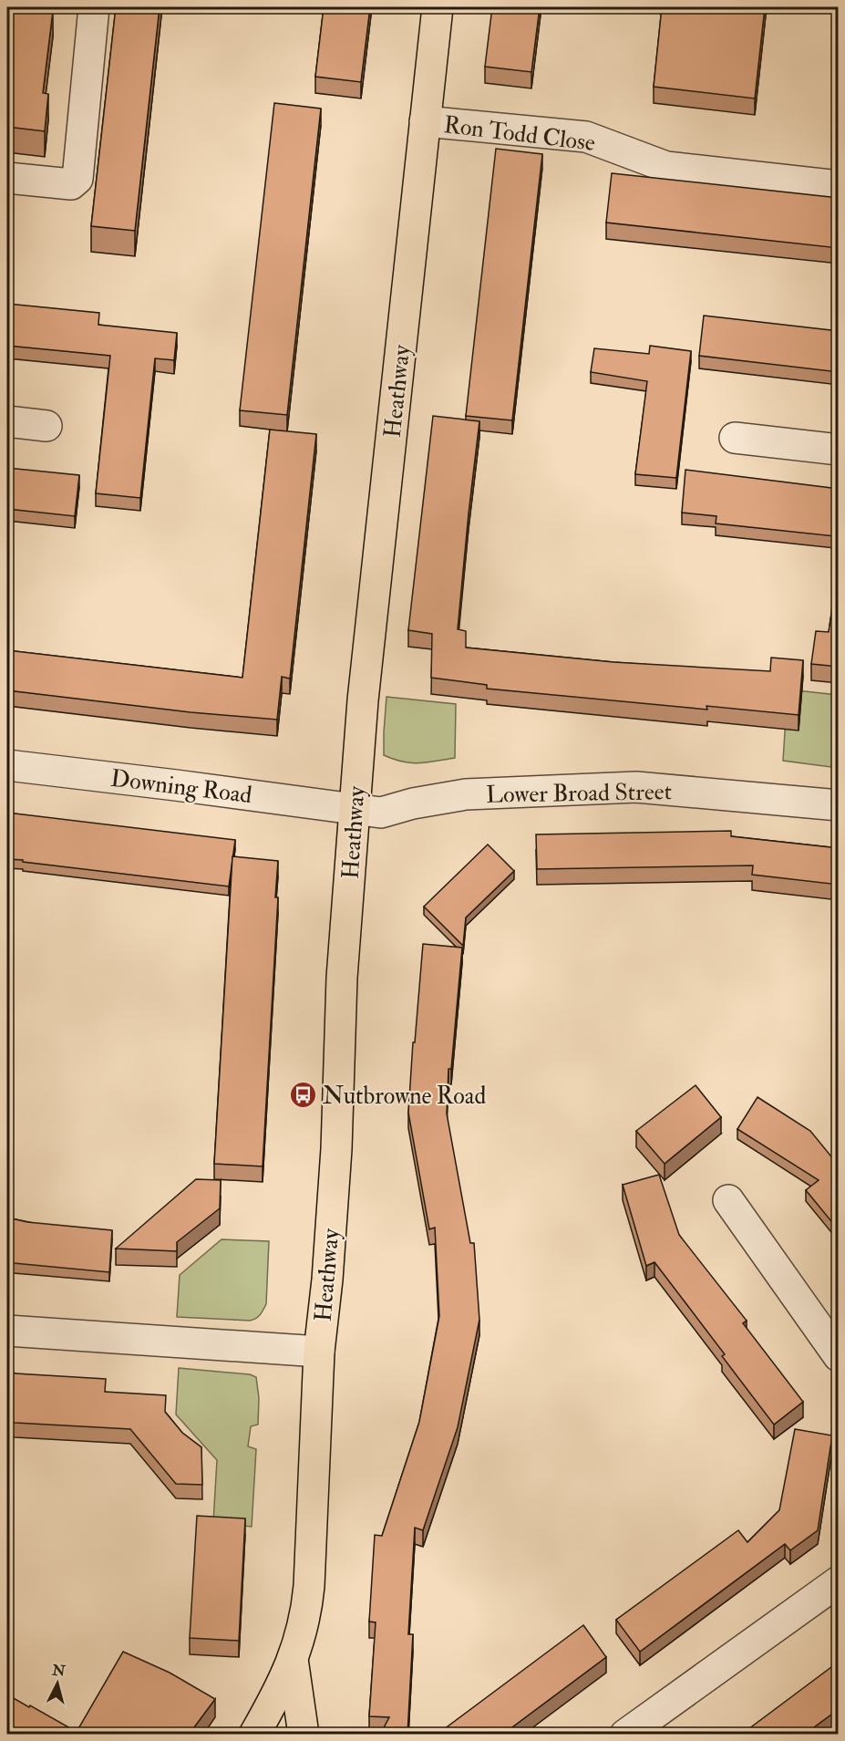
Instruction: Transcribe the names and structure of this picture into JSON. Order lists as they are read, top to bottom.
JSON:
{
  "streets": {
    "main road": ["Heathway"],
    "street": ["Ron Todd Close", "Downing Road", "Lower Broad Street"]
  },
  "crossings": [
    ["Ron Todd Close", "Heathway"],
    ["Heathway", "Downing Road"],
    ["Heathway", "Lower Broad Street"],
    ["Downing Road", "Lower Broad Street"]
  ],
  "places": {
    "bus stop": ["Nutbrowne Road"]
  },
  "north": "top"
}
